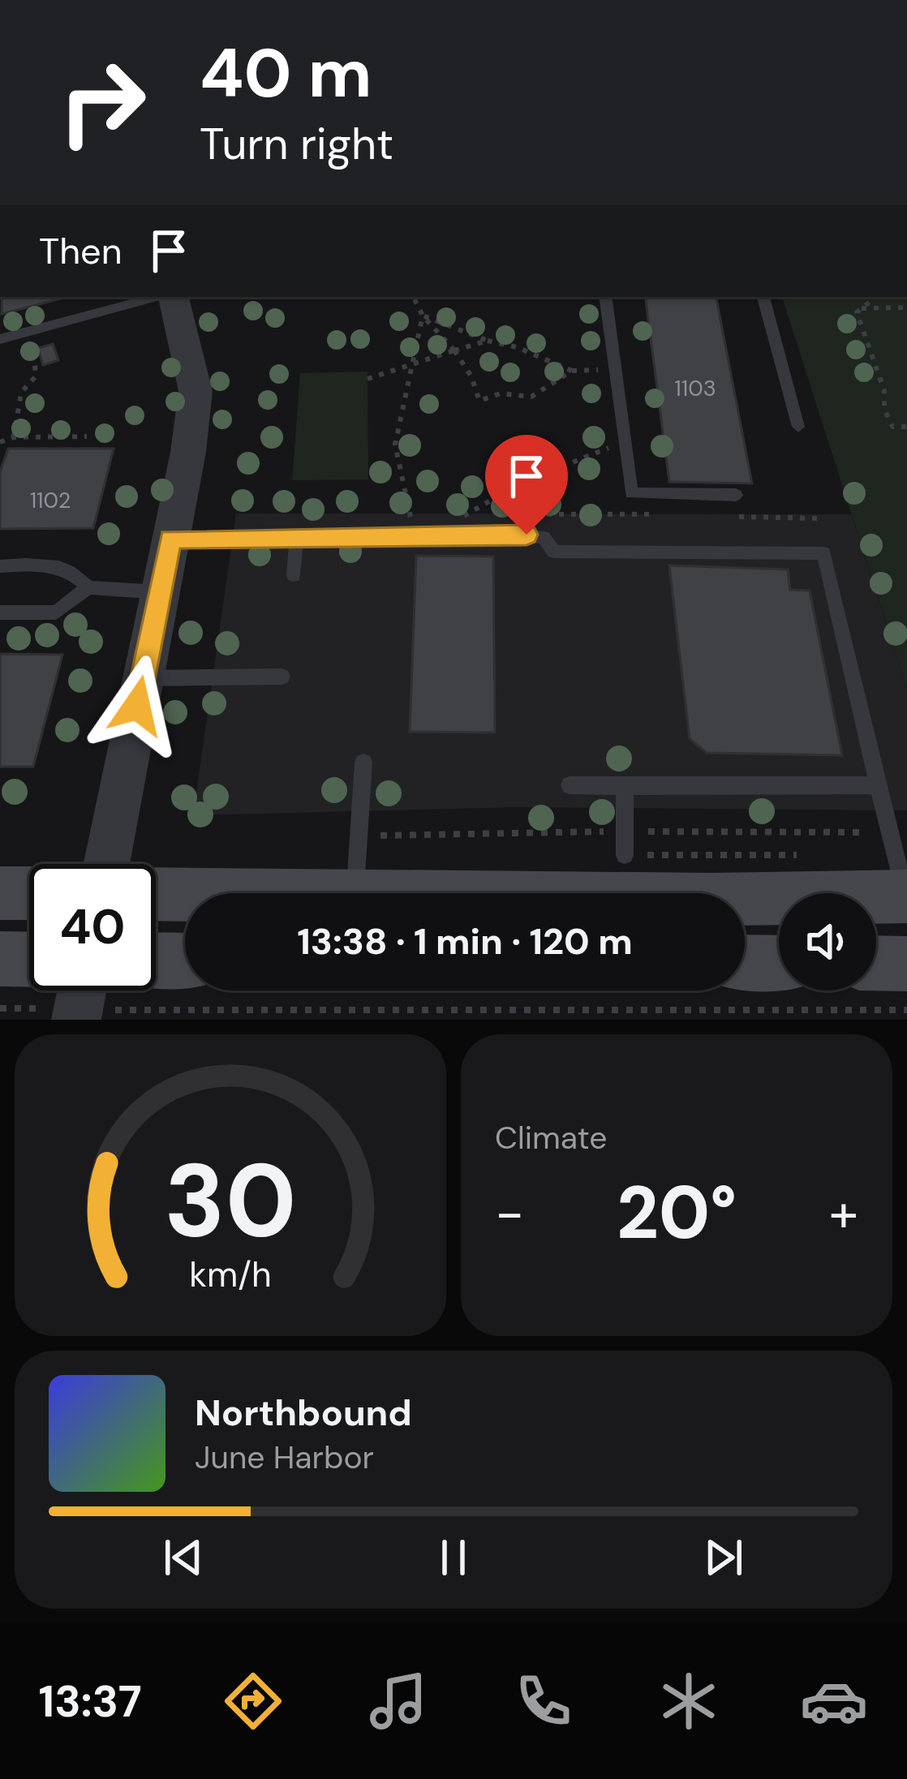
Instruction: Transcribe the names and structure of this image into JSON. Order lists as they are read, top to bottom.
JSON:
{
  "house_numbers": ["1103", "1102"],
  "page": {
    "turn": ["40 m", "Turn right"],
    "then": "Then",
    "limit": "40",
    "trip": "13:38 · 1 min · 120 m",
    "tile": "Climate",
    "heat": ["−", "20°", "+"],
    "song": ["Northbound", "June Harbor"],
    "tabs": "13:37",
    "gauge": ["30", "km/h"]
  }
}
